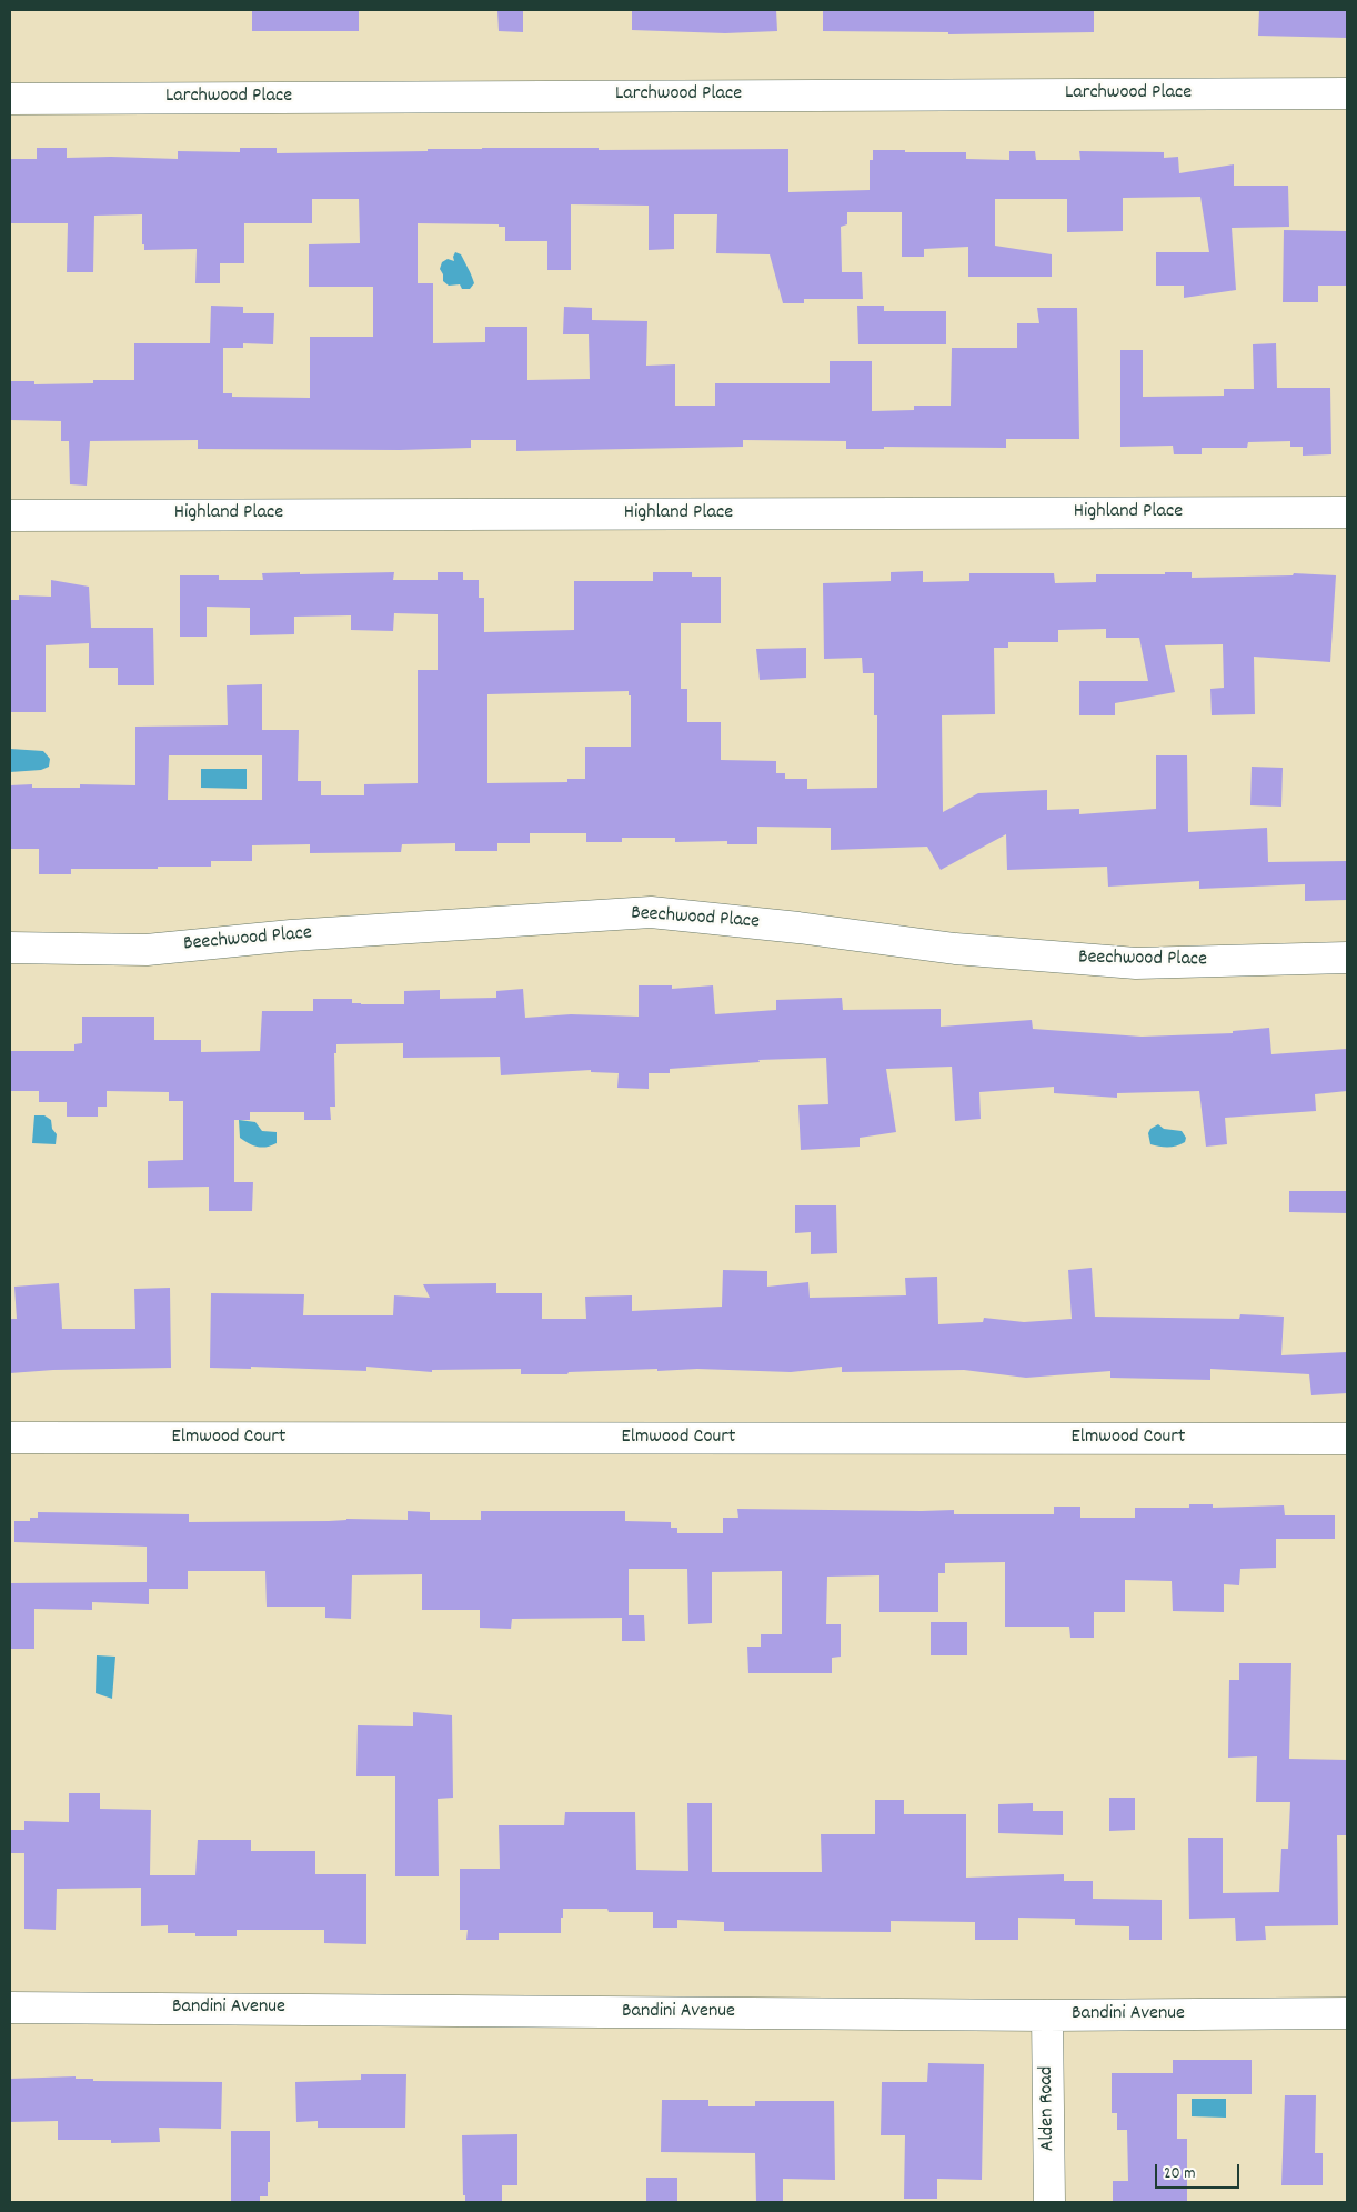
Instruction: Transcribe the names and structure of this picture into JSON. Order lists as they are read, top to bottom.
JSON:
{
  "streets": {
    "street": [
      "Larchwood Place",
      "Highland Place",
      "Beechwood Place",
      "Elmwood Court",
      "Bandini Avenue",
      "Alden Road"
    ]
  },
  "crossings": [
    ["Bandini Avenue", "Alden Road"]
  ],
  "scale_bar": "20 m"
}
